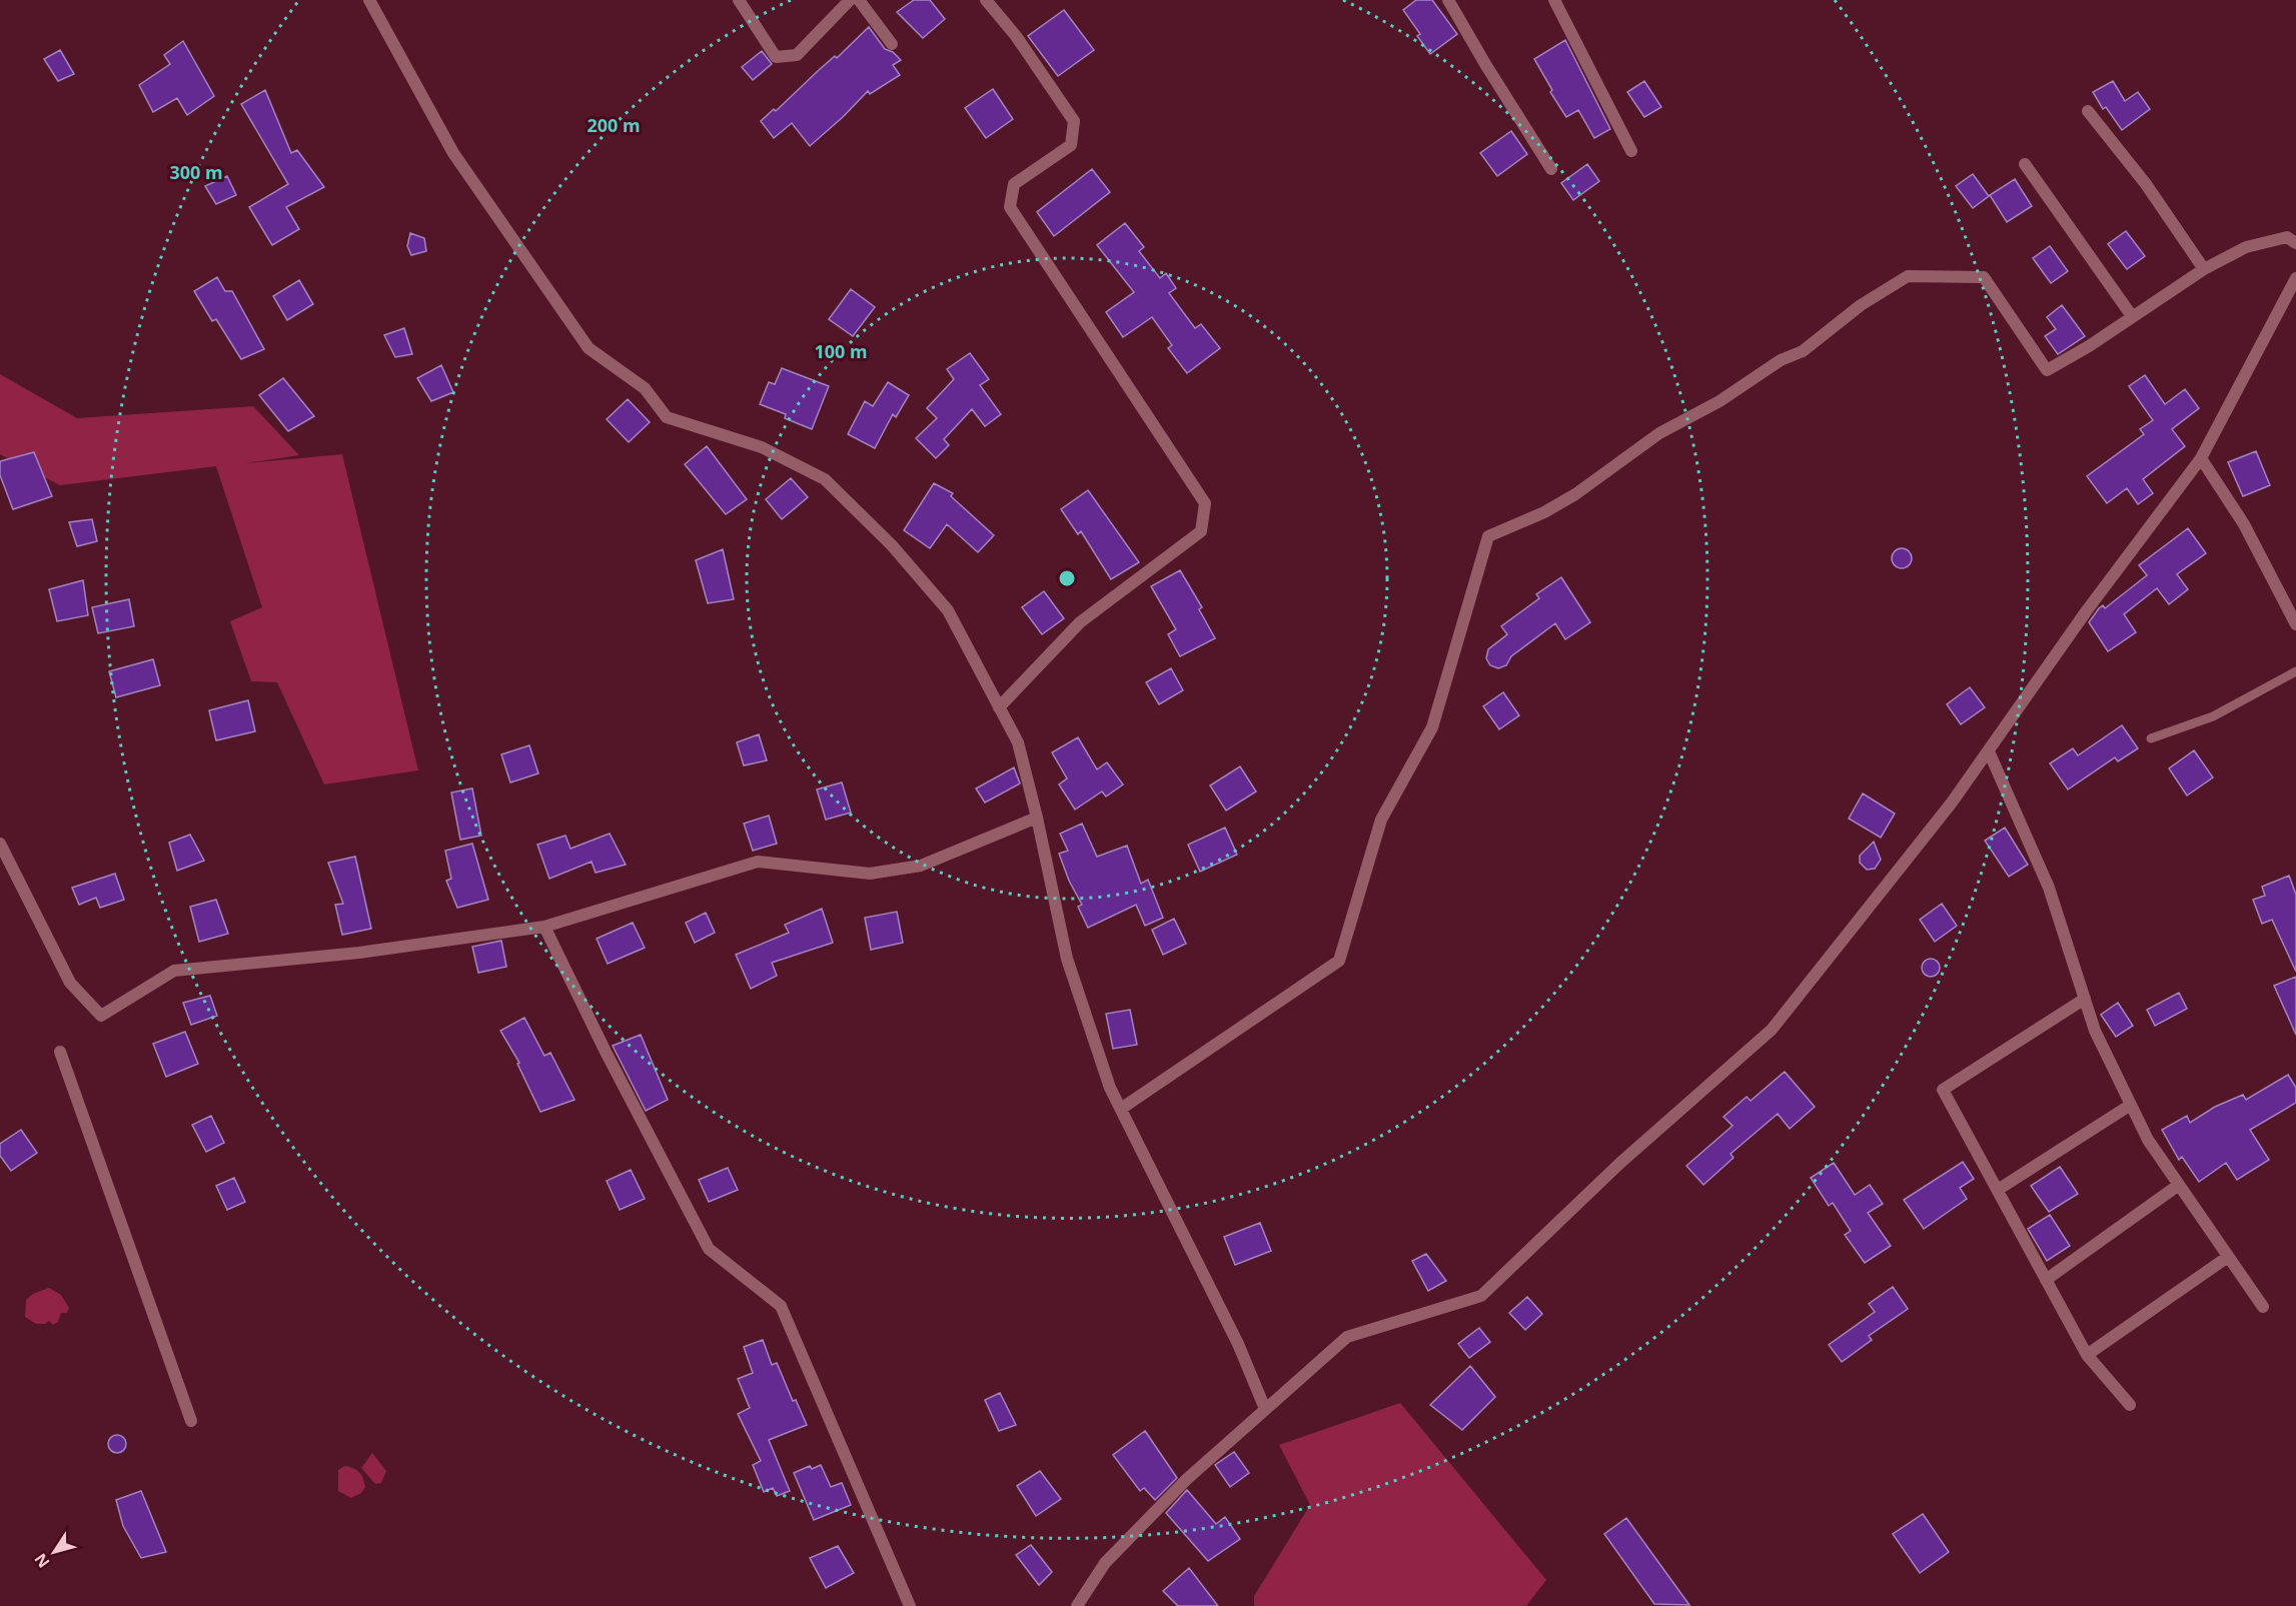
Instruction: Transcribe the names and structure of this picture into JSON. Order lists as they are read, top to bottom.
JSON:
{
  "north": "bottom left",
  "rings": ["200 m", "300 m", "100 m"]
}
